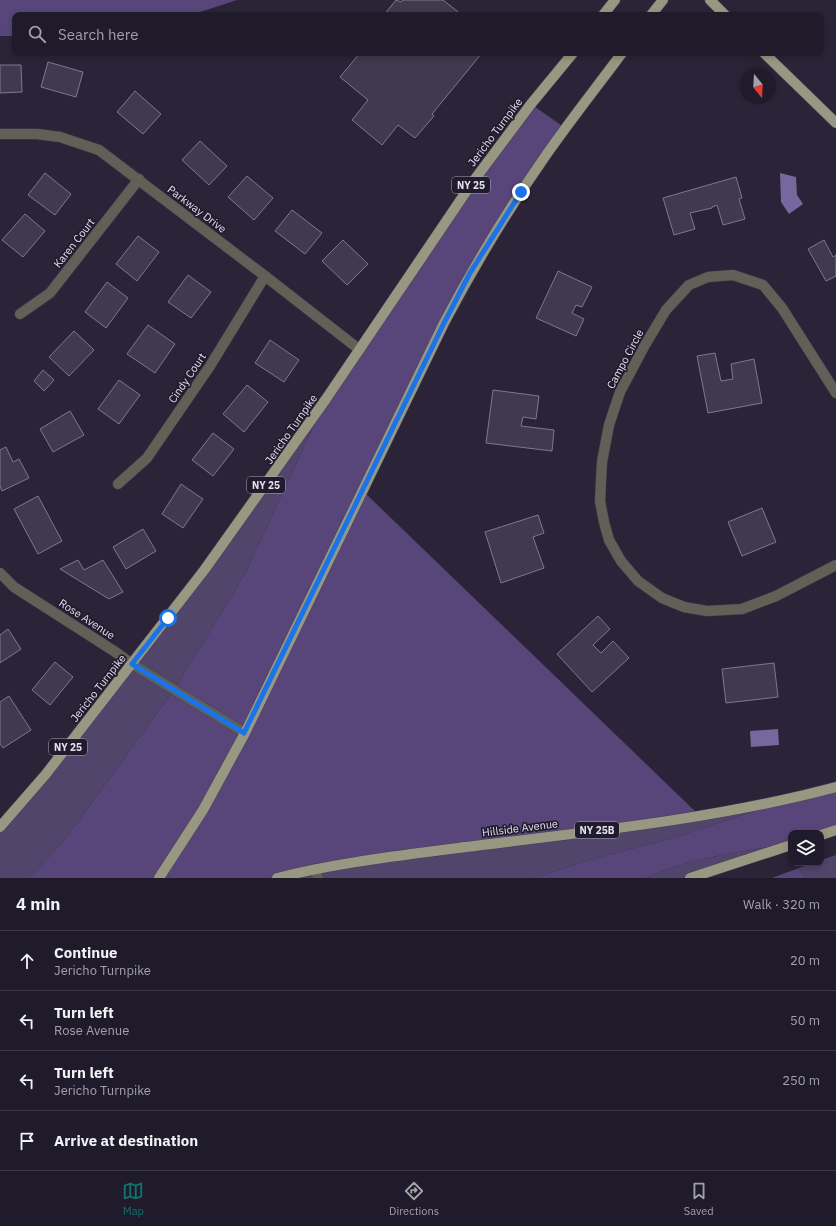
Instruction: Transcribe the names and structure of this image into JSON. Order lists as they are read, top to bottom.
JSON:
{
  "streets": {
    "main road": [
      "Jericho Turnpike",
      "NY 25",
      "Hillside Avenue",
      "NY 25B"
    ],
    "street": [
      "Parkway Drive",
      "Karen Court",
      "Campo Circle",
      "Cindy Court",
      "Rose Avenue"
    ]
  },
  "crossings": [
    ["Jericho Turnpike", "Parkway Drive"],
    ["Jericho Turnpike", "Rose Avenue"],
    ["Parkway Drive", "Karen Court"],
    ["Parkway Drive", "Cindy Court"]
  ],
  "north": "bottom",
  "page": {
    "search": "Search here",
    "heading": ["4 min", "Walk · 320 m"],
    "list": [
      ["Continue", "Jericho Turnpike", "20 m"],
      ["Turn left", "Rose Avenue", "50 m"],
      ["Turn left", "Jericho Turnpike", "250 m"],
      "Arrive at destination"
    ],
    "nav": ["Map", "Directions", "Saved"]
  }
}
